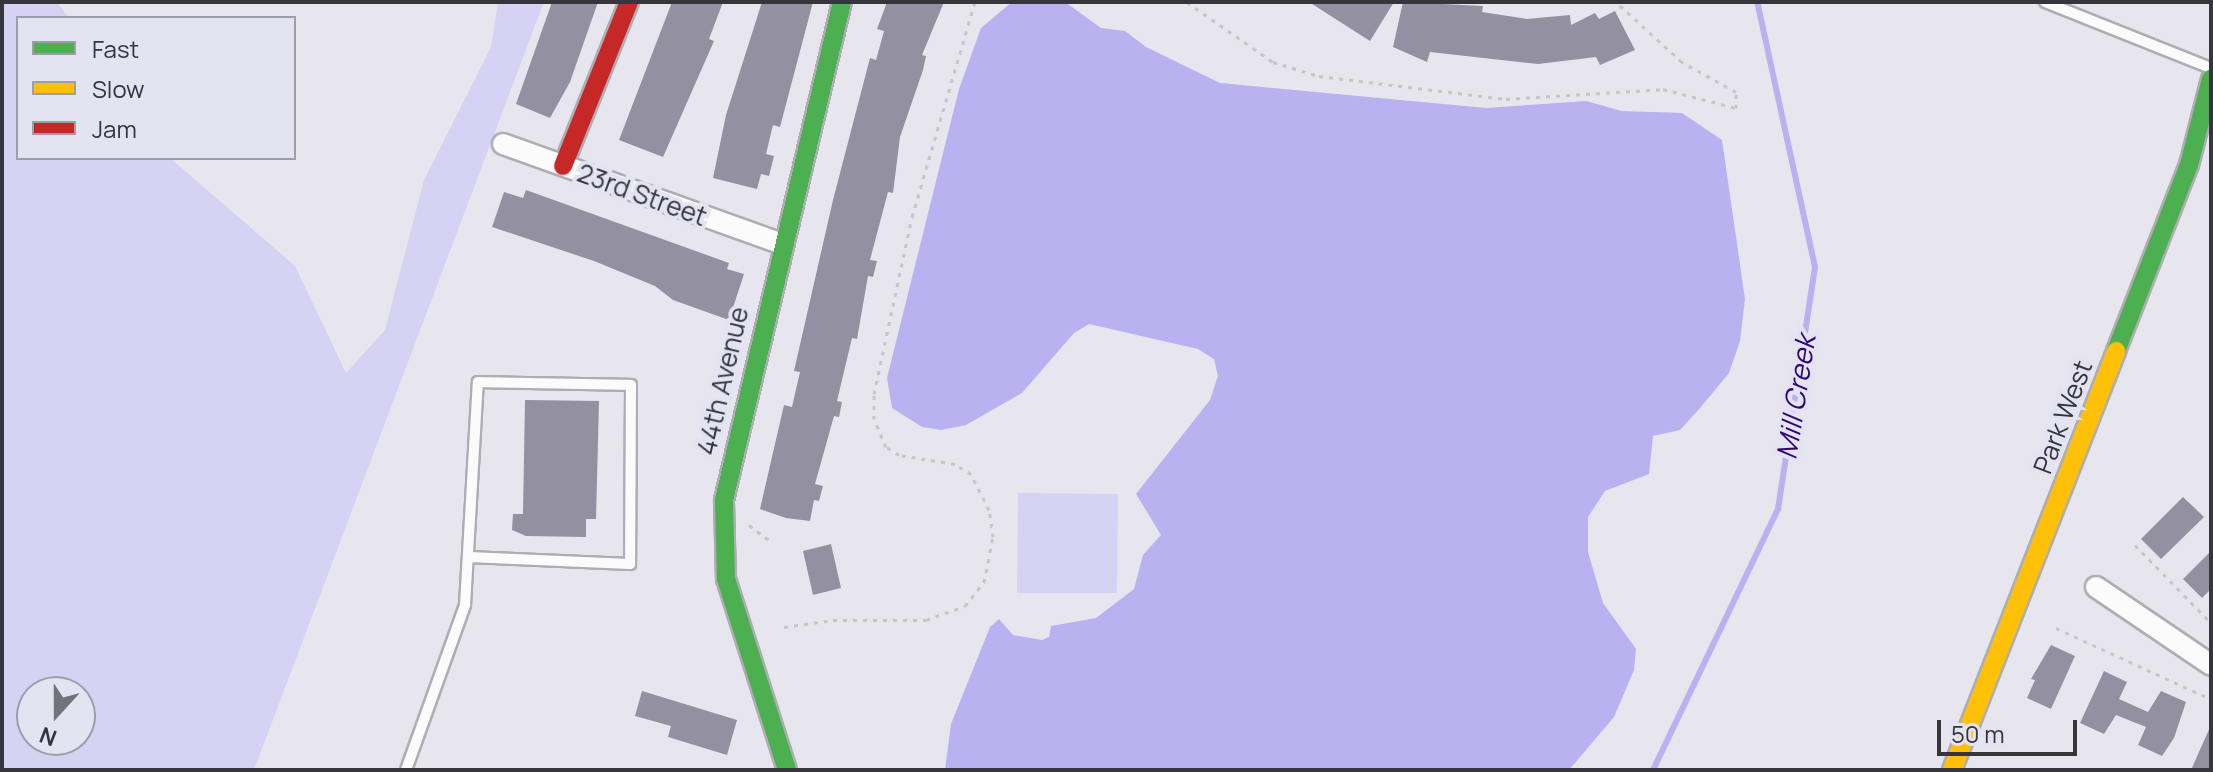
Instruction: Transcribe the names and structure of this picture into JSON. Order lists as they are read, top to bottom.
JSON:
{
  "streets": {
    "street": ["23rd Street", "44th Avenue", "Park West"]
  },
  "crossings": [
    ["23rd Street", "44th Avenue"]
  ],
  "water": ["Mill Creek"],
  "legend": ["Fast", "Slow", "Jam"],
  "scale_bar": "50 m",
  "north": "bottom"
}
